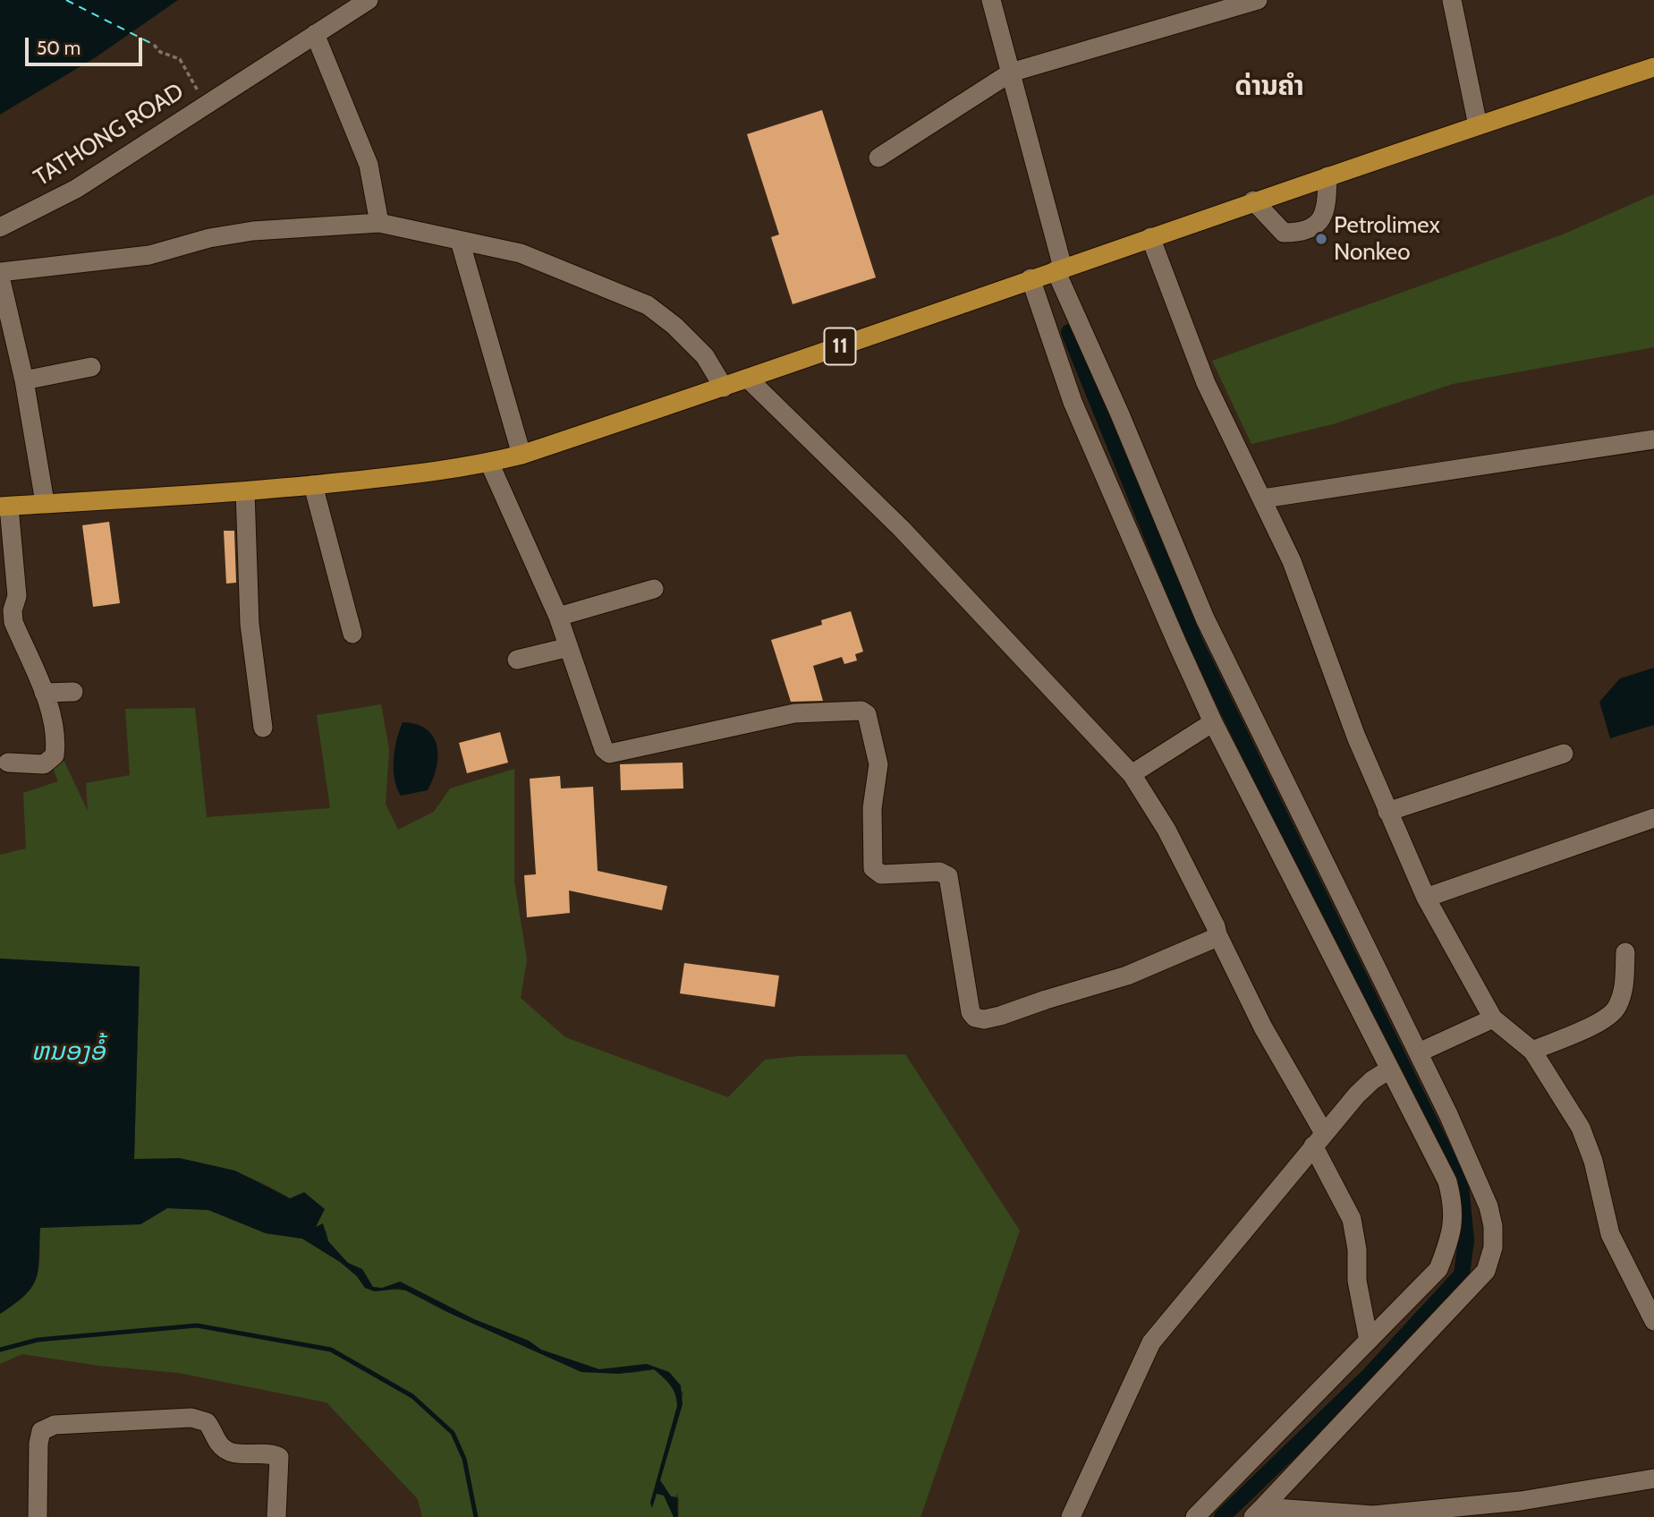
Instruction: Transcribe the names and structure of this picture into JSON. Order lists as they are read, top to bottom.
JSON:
{
  "streets": {
    "highway": ["11"],
    "street": ["TATHONG ROAD"]
  },
  "districts": ["ດ່ານຄໍາ"],
  "water": ["ຫນອງອໍ້"],
  "places": ["Petrolimex Nonkeo"],
  "scale_bar": "50 m"
}
